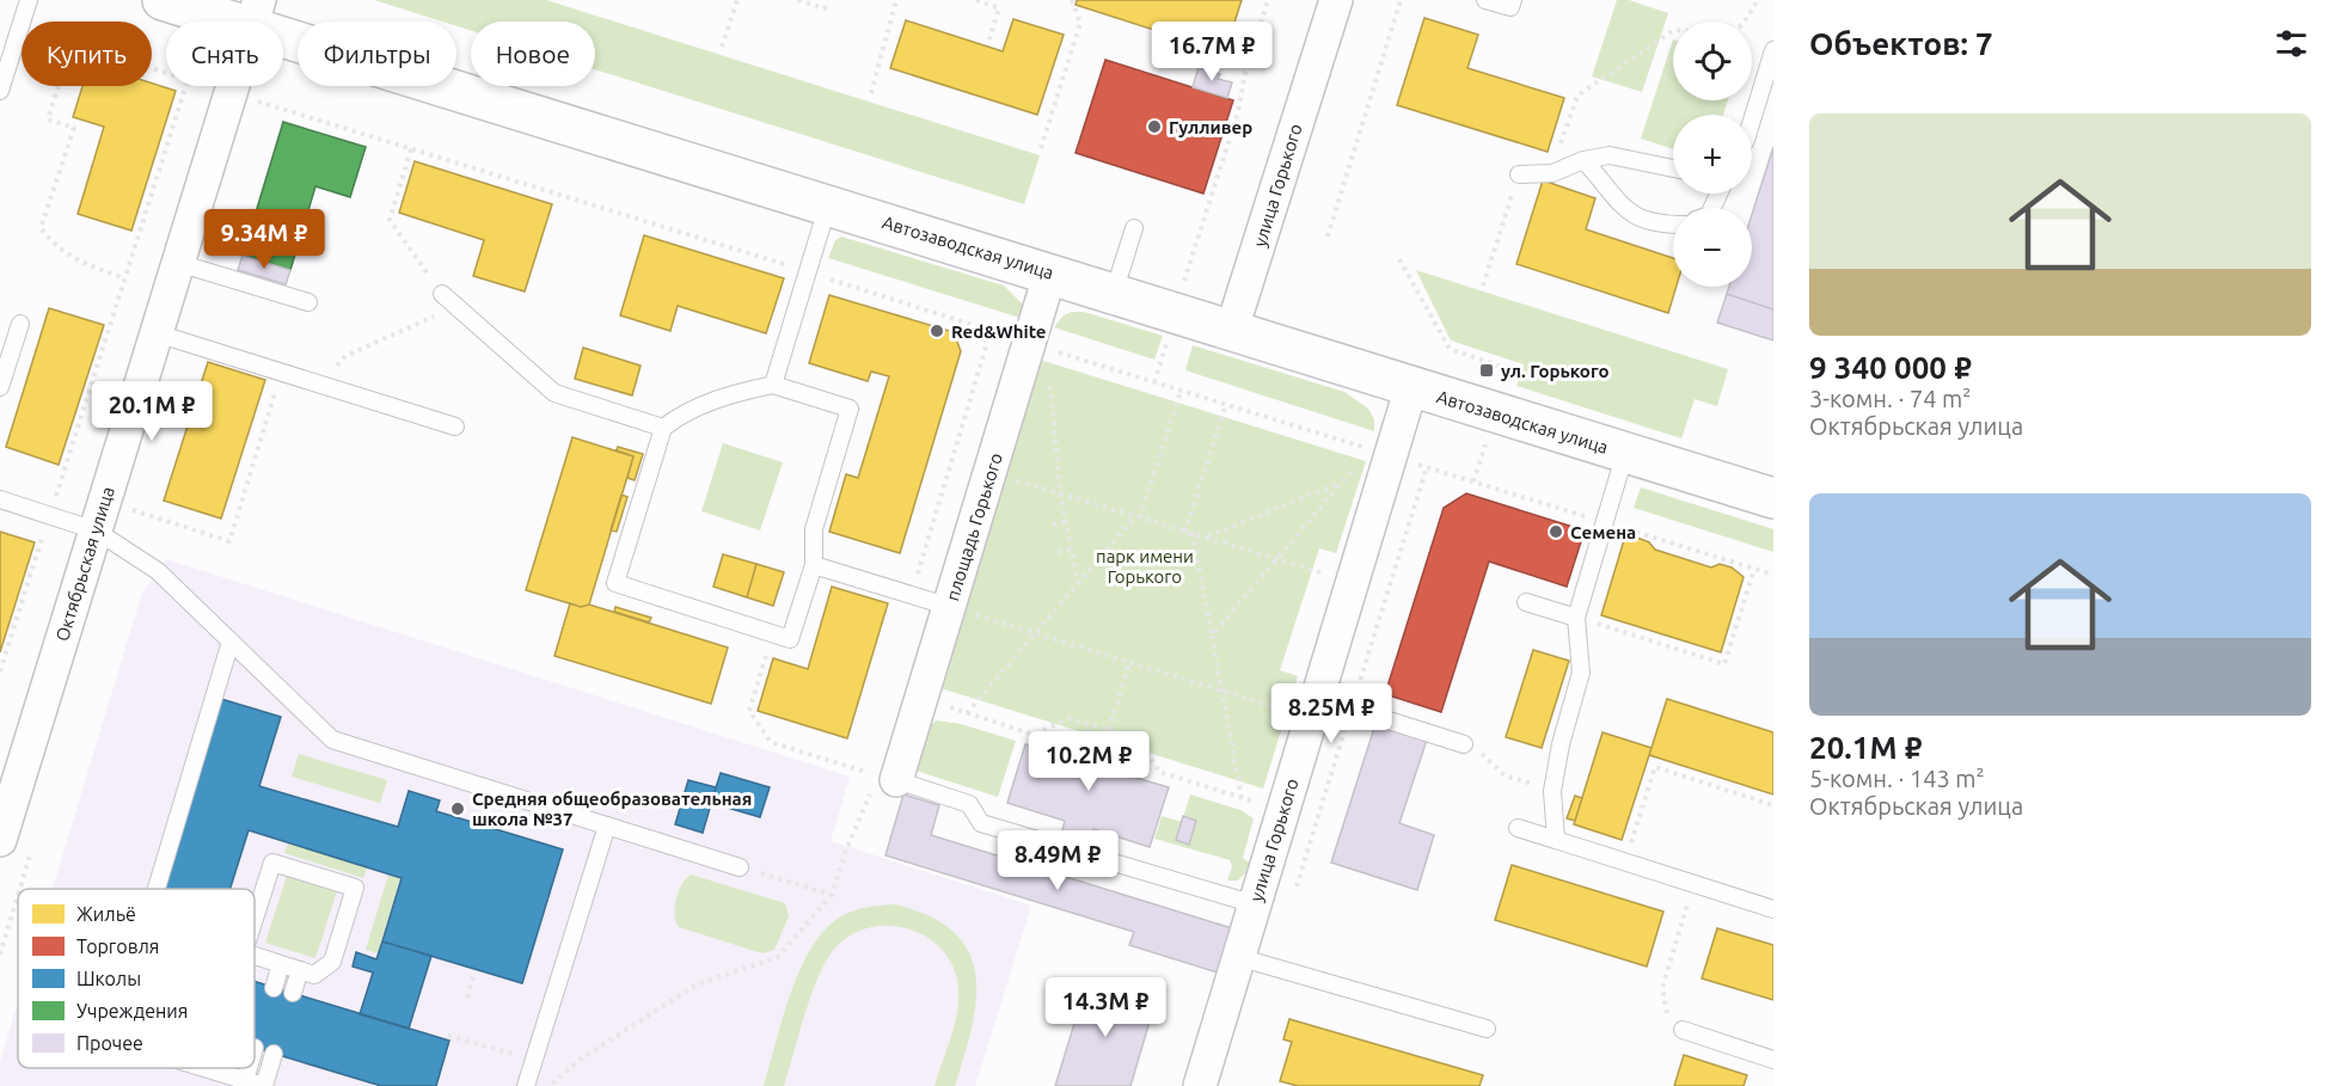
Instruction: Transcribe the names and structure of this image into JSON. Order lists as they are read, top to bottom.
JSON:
{
  "streets": {
    "street": [
      "улица Горького",
      "Автозаводская улица",
      "площадь Горького",
      "Октябрьская улица"
    ]
  },
  "crossings": [
    ["улица Горького", "Автозаводская улица"],
    ["Автозаводская улица", "площадь Горького"],
    ["Автозаводская улица", "Октябрьская улица"]
  ],
  "parks": ["парк имени Горького"],
  "places": {
    "other": [
      "Гулливер",
      "Red&White",
      "Семена",
      "Средняя общеобразовательная школа №37"
    ],
    "transit": ["ул. Горького"]
  },
  "legend": [
    "Жильё",
    "Торговля",
    "Школы",
    "Учреждения",
    "Прочее"
  ],
  "page": {
    "heading": "Объектов: 7",
    "map_buttons": ["+", "−"],
    "price": [
      "16.7M ₽",
      "9.34M ₽",
      "20.1M ₽",
      "8.25M ₽",
      "10.2M ₽",
      "8.49M ₽",
      "14.3M ₽"
    ],
    "chip": [
      "Купить",
      "Снять",
      "Фильтры",
      "Новое"
    ],
    "list": [
      {
        "name": "9 340 000 ₽",
        "note": "3-комн. · 74 m² · Октябрьская улица"
      },
      {
        "name": "20.1M ₽",
        "note": "5-комн. · 143 m² · Октябрьская улица"
      }
    ]
  }
}
